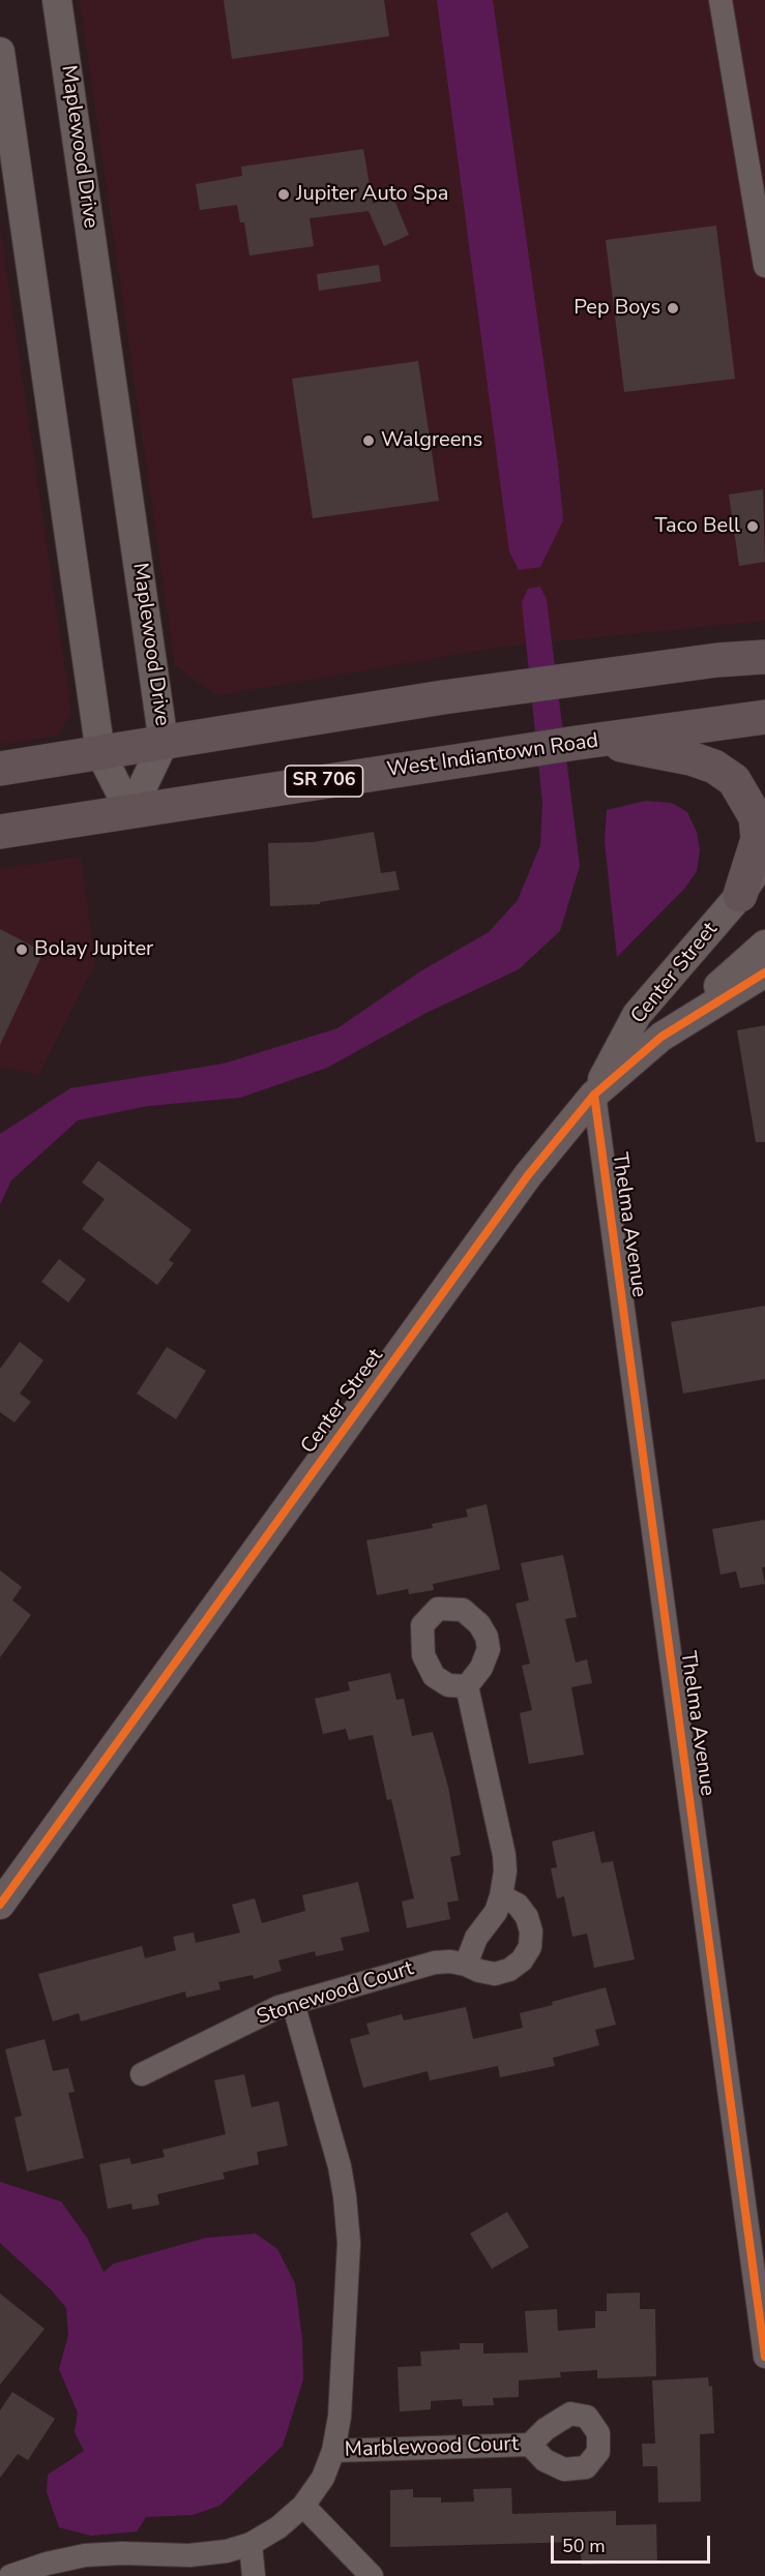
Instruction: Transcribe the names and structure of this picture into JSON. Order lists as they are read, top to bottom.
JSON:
{
  "streets": {
    "main road": ["West Indiantown Road", "SR 706"],
    "street": [
      "Maplewood Drive",
      "Center Street",
      "Thelma Avenue",
      "Stonewood Court",
      "Marblewood Court"
    ]
  },
  "crossings": [
    ["Maplewood Drive", "West Indiantown Road"],
    ["Center Street", "Thelma Avenue"]
  ],
  "places": [
    "Jupiter Auto Spa",
    "Pep Boys",
    "Walgreens",
    "Taco Bell",
    "Bolay Jupiter"
  ],
  "scale_bar": "50 m"
}
